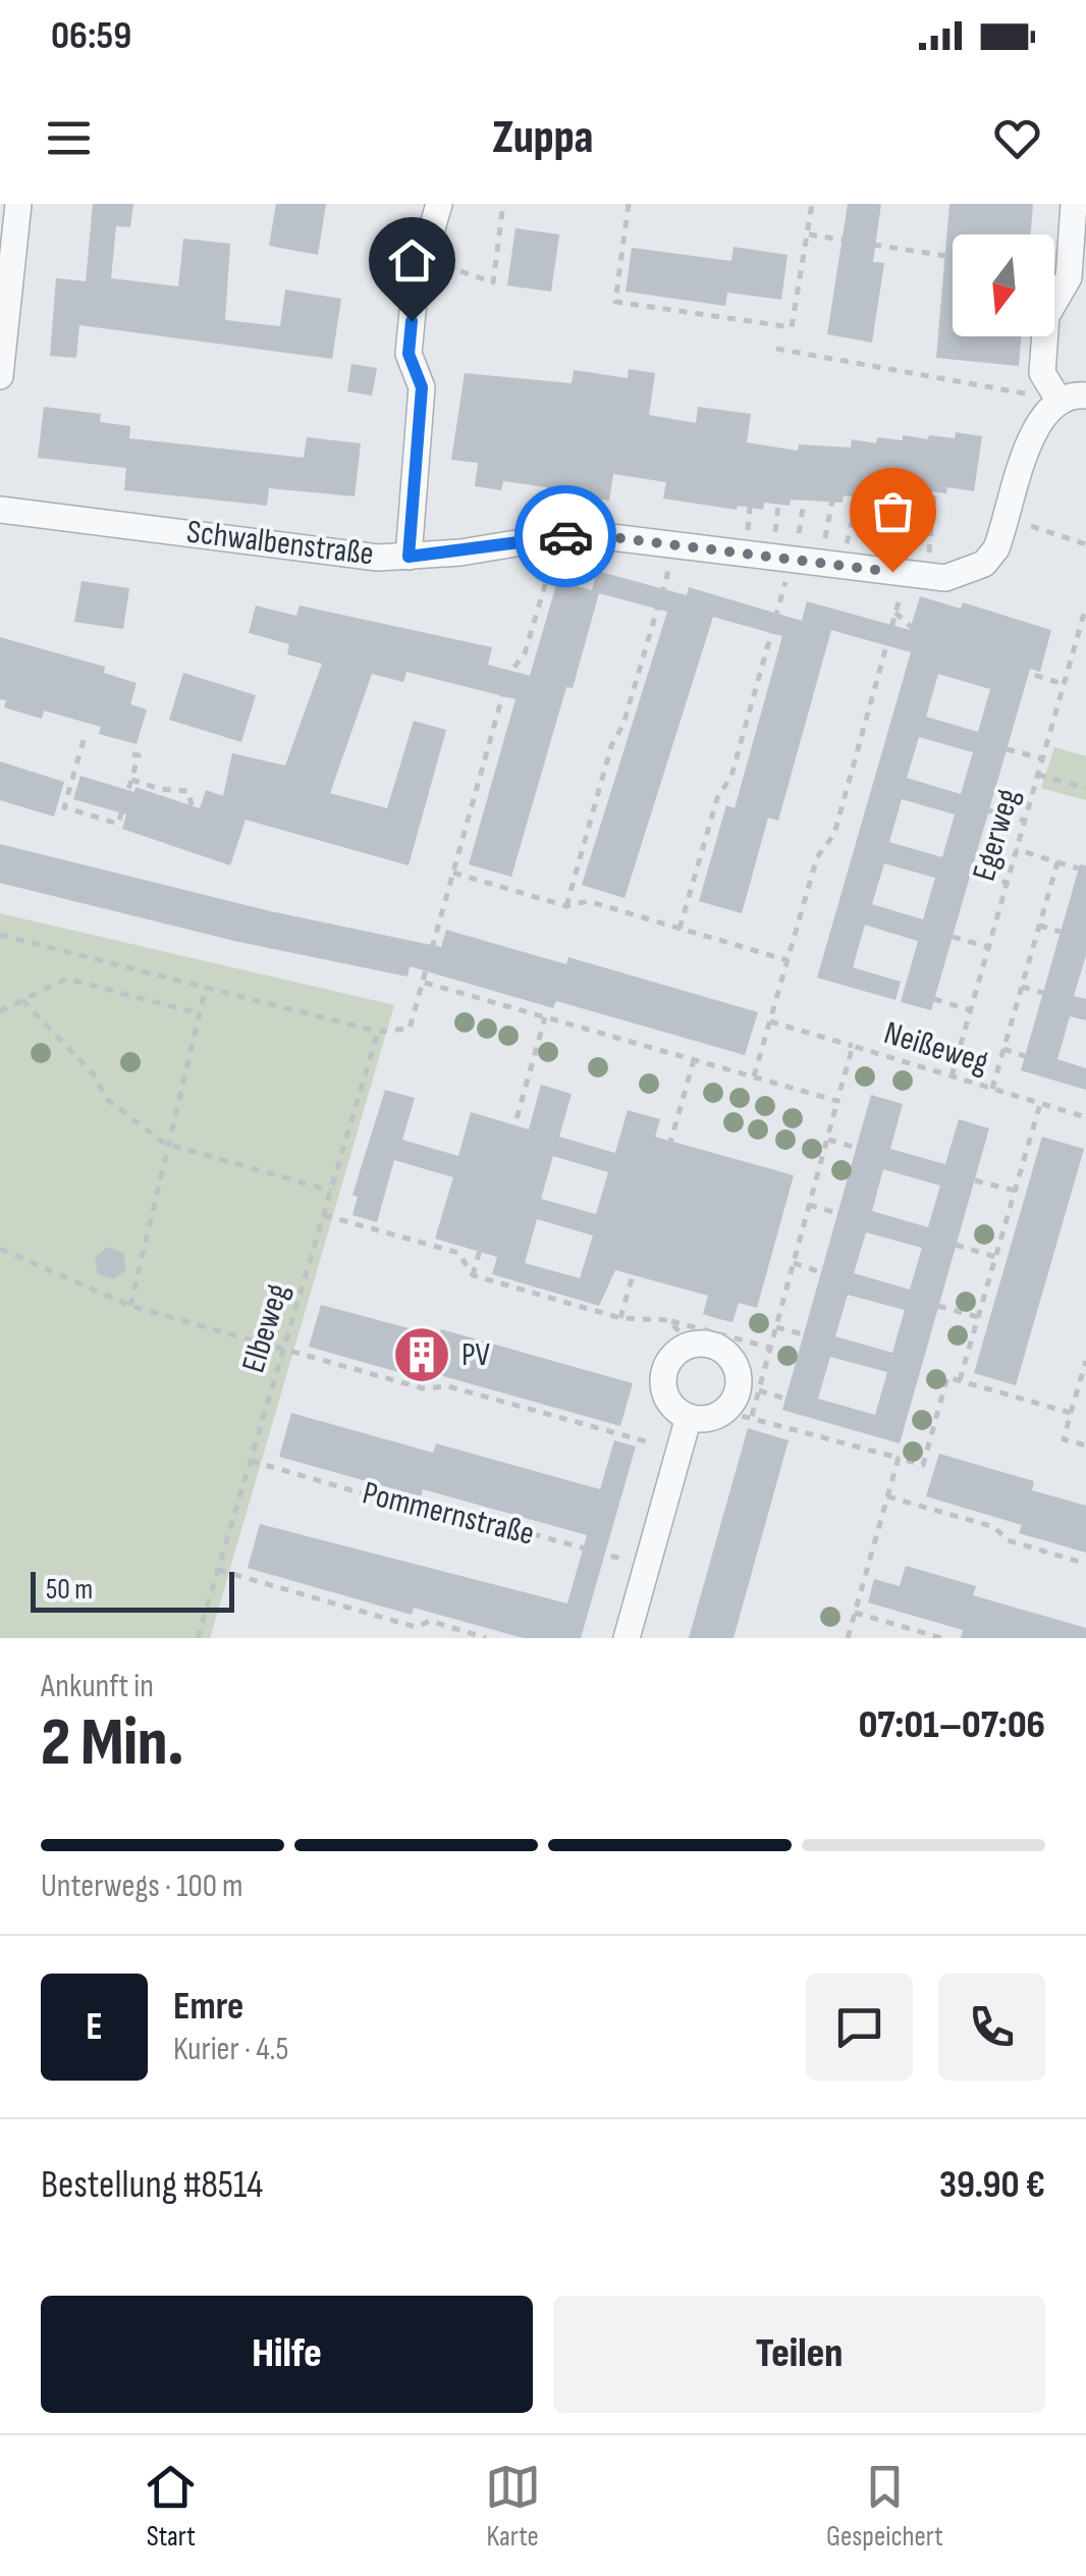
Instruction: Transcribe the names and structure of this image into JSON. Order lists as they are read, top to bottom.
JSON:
{
  "streets": {
    "street": ["Schwalbenstraße"],
    "path": [
      "Egerweg",
      "Neißeweg",
      "Elbeweg",
      "Pommernstraße"
    ]
  },
  "crossings": [
    ["Egerweg", "Neißeweg"],
    ["Elbeweg", "Pommernstraße"]
  ],
  "places": {
    "building": ["PV"]
  },
  "scale_bar": "50 m",
  "north": "bottom",
  "page": {
    "status": "06:59",
    "header": "Zuppa",
    "scale": "50 m",
    "heading": ["2 Min.", "Ankunft in", "07:01–07:06"],
    "panel": [
      "Emre",
      "Kurier · 4.5",
      "Bestellung #8514",
      "39.90 €"
    ],
    "bar": "Unterwegs · 100 m",
    "round": "E",
    "buttons": ["Hilfe", "Teilen"],
    "tabs": ["Start", "Karte", "Gespeichert"]
  }
}
